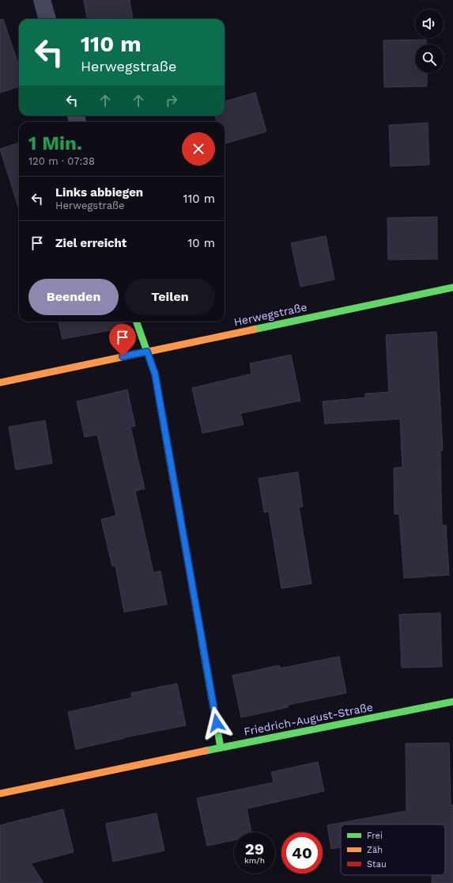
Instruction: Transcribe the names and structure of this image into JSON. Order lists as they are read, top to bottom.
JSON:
{
  "streets": {
    "street": ["Herwegstraße", "Friedrich-August-Straße"]
  },
  "legend": ["Frei", "Zäh", "Stau"],
  "page": {
    "turn": ["110 m", "Herwegstraße"],
    "heading": ["1 Min.", "120 m · 07:38"],
    "list": [
      {
        "name": "Links abbiegen",
        "note": "Herwegstraße",
        "value": "110 m"
      },
      {
        "name": "Ziel erreicht",
        "value": "10 m"
      }
    ],
    "buttons": ["Beenden", "Teilen"],
    "speed": "29 km/h",
    "limit": "40"
  }
}
